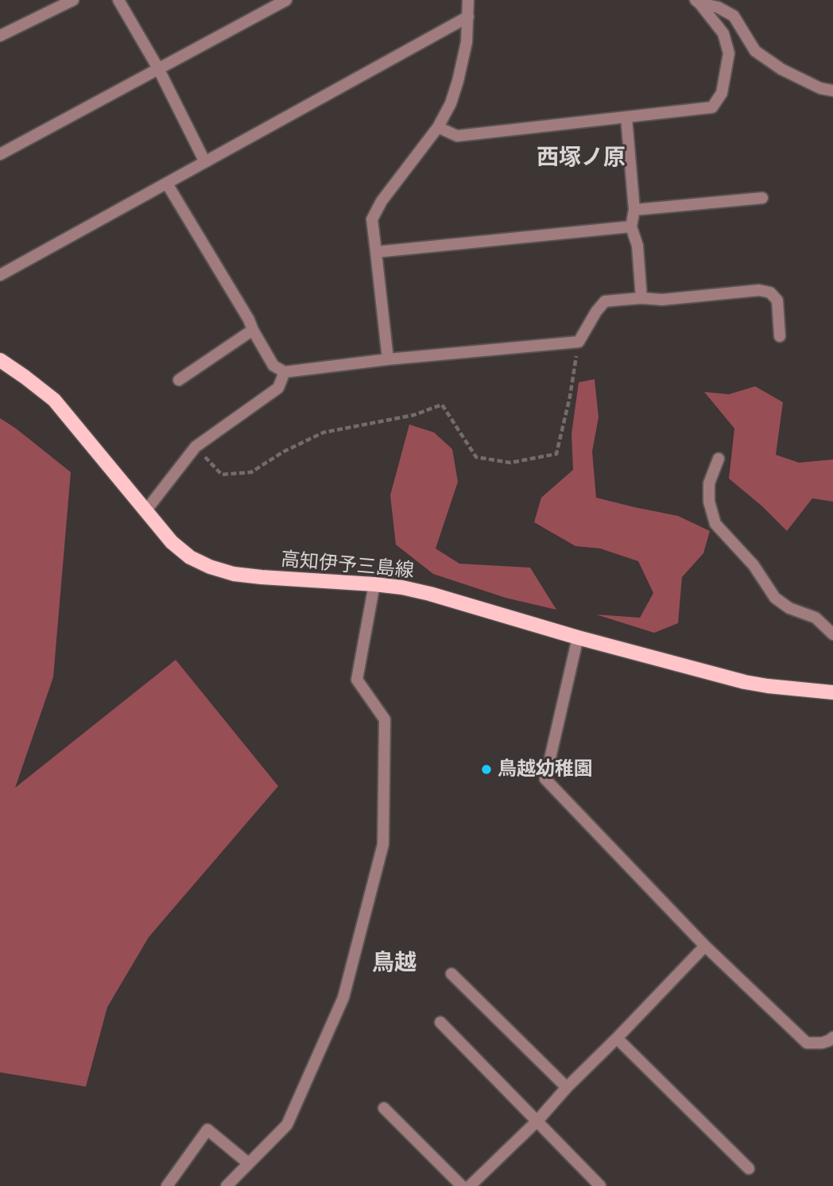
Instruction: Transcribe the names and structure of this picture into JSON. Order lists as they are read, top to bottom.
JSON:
{
  "streets": {
    "main road": ["高知伊予三島線"]
  },
  "districts": ["西塚ノ原", "鳥越"],
  "places": ["鳥越幼稚園"]
}
